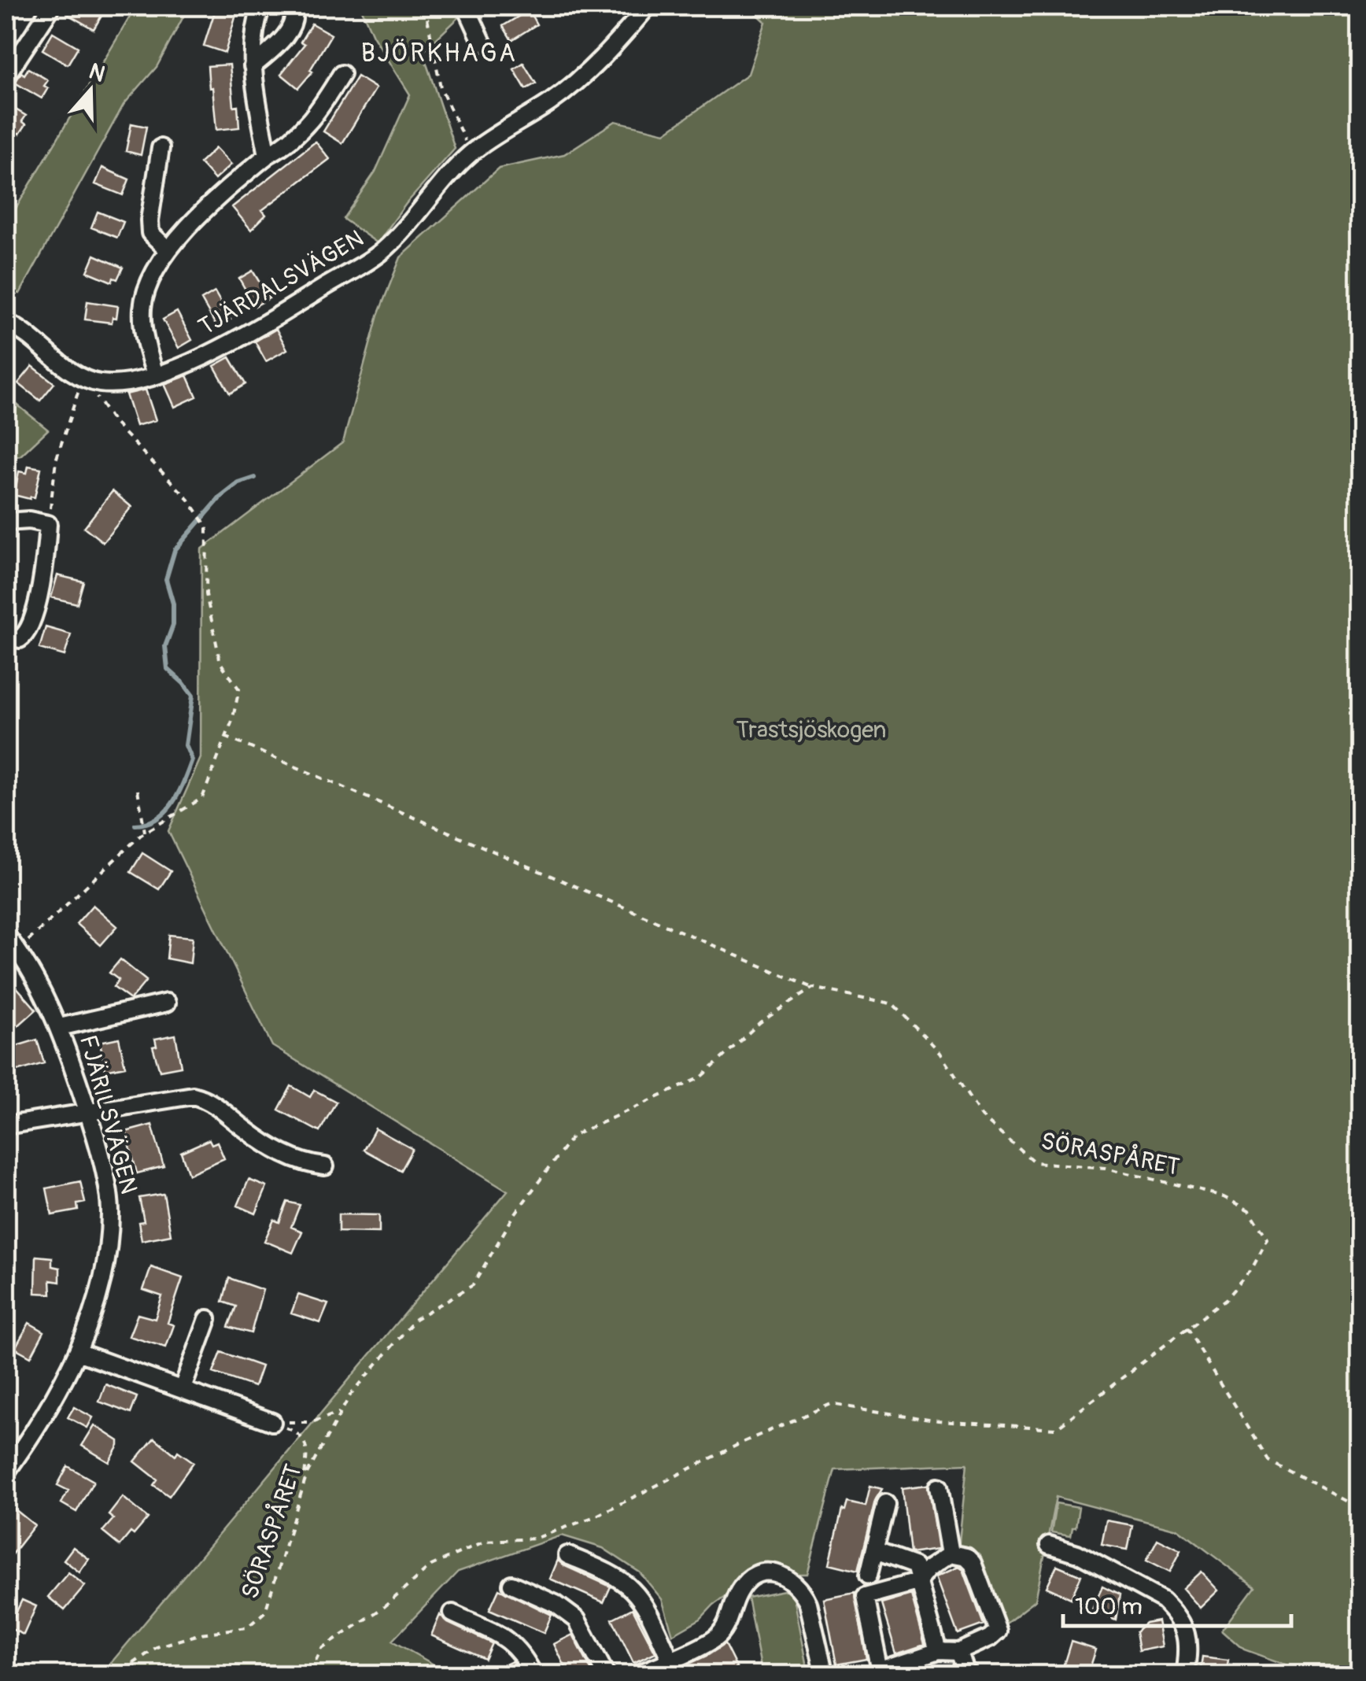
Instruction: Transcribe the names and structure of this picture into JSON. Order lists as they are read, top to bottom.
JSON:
{
  "streets": {
    "street": ["TJÄRDALSVÄGEN", "FJÄRILSVÄGEN"],
    "path": ["SÖRASPÅRET"]
  },
  "districts": ["BJÖRKHAGA"],
  "parks": ["Trastsjöskogen"],
  "scale_bar": "100 m",
  "north": "top"
}
